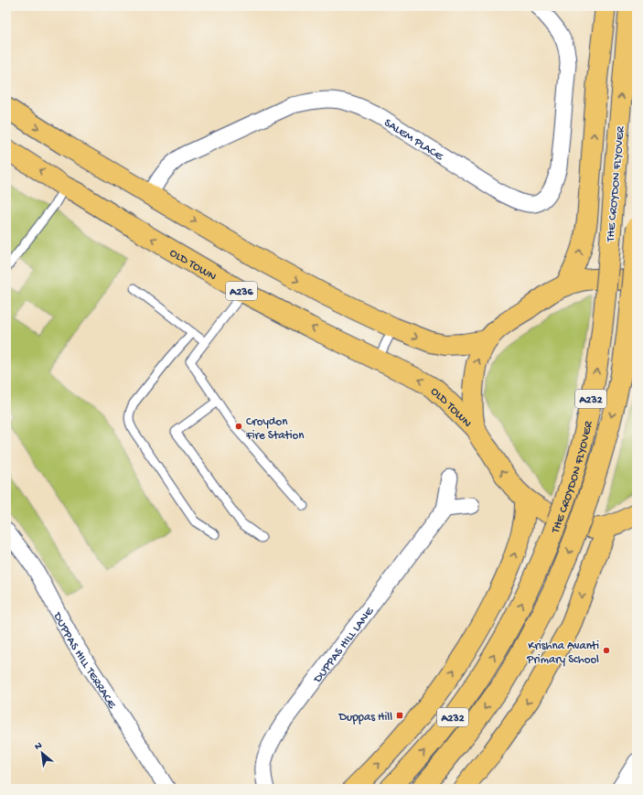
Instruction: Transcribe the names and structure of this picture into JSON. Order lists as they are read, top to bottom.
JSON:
{
  "streets": {
    "main road": [
      "THE CROYDON FLYOVER",
      "OLD TOWN",
      "A236",
      "A232"
    ],
    "street": ["SALEM PLACE", "DUPPAS HILL LANE", "DUPPAS HILL TERRACE"]
  },
  "places": {
    "other": ["Croydon Fire Station", "Krishna Avanti Primary School"],
    "transit": ["Duppas Hill"]
  },
  "north": "top left"
}
